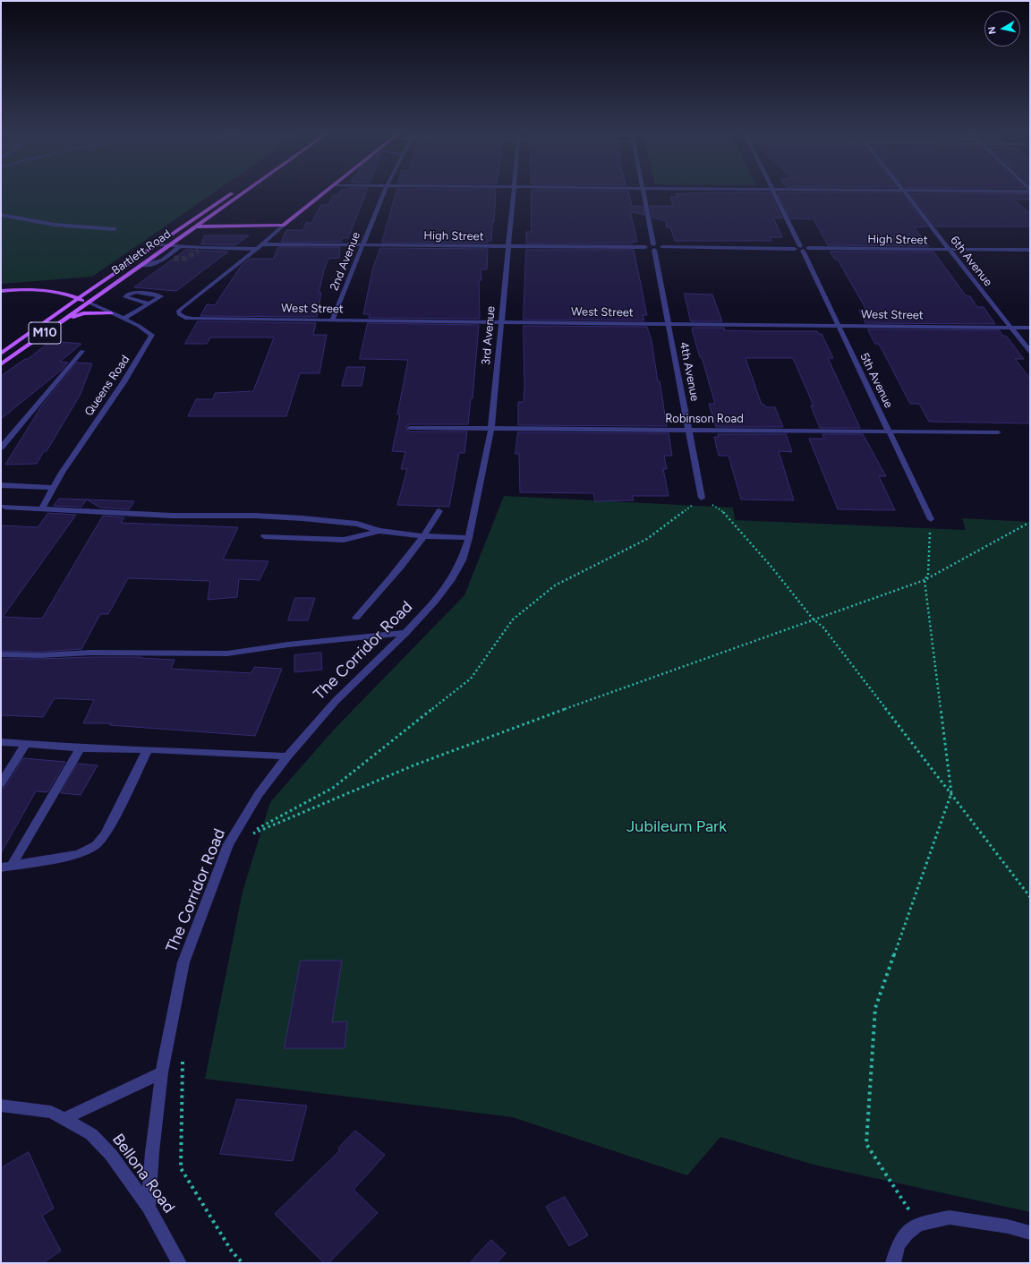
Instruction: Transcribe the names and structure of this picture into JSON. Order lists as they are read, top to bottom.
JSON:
{
  "streets": {
    "main road": ["Bartlett Road", "M10"],
    "street": [
      "High Street",
      "2nd Avenue",
      "6th Avenue",
      "West Street",
      "3rd Avenue",
      "4th Avenue",
      "5th Avenue",
      "Queens Road",
      "Robinson Road",
      "The Corridor Road",
      "Bellona Road"
    ]
  },
  "crossings": [
    ["High Street", "2nd Avenue"],
    ["High Street", "6th Avenue"],
    ["High Street", "3rd Avenue"],
    ["High Street", "4th Avenue"],
    ["High Street", "5th Avenue"],
    ["Bartlett Road", "Queens Road"],
    ["2nd Avenue", "West Street"],
    ["6th Avenue", "West Street"],
    ["West Street", "3rd Avenue"],
    ["West Street", "4th Avenue"],
    ["West Street", "5th Avenue"],
    ["3rd Avenue", "Robinson Road"],
    ["3rd Avenue", "The Corridor Road"],
    ["4th Avenue", "Robinson Road"],
    ["5th Avenue", "Robinson Road"],
    ["The Corridor Road", "Bellona Road"]
  ],
  "parks": ["Jubileum Park"],
  "north": "left"
}
